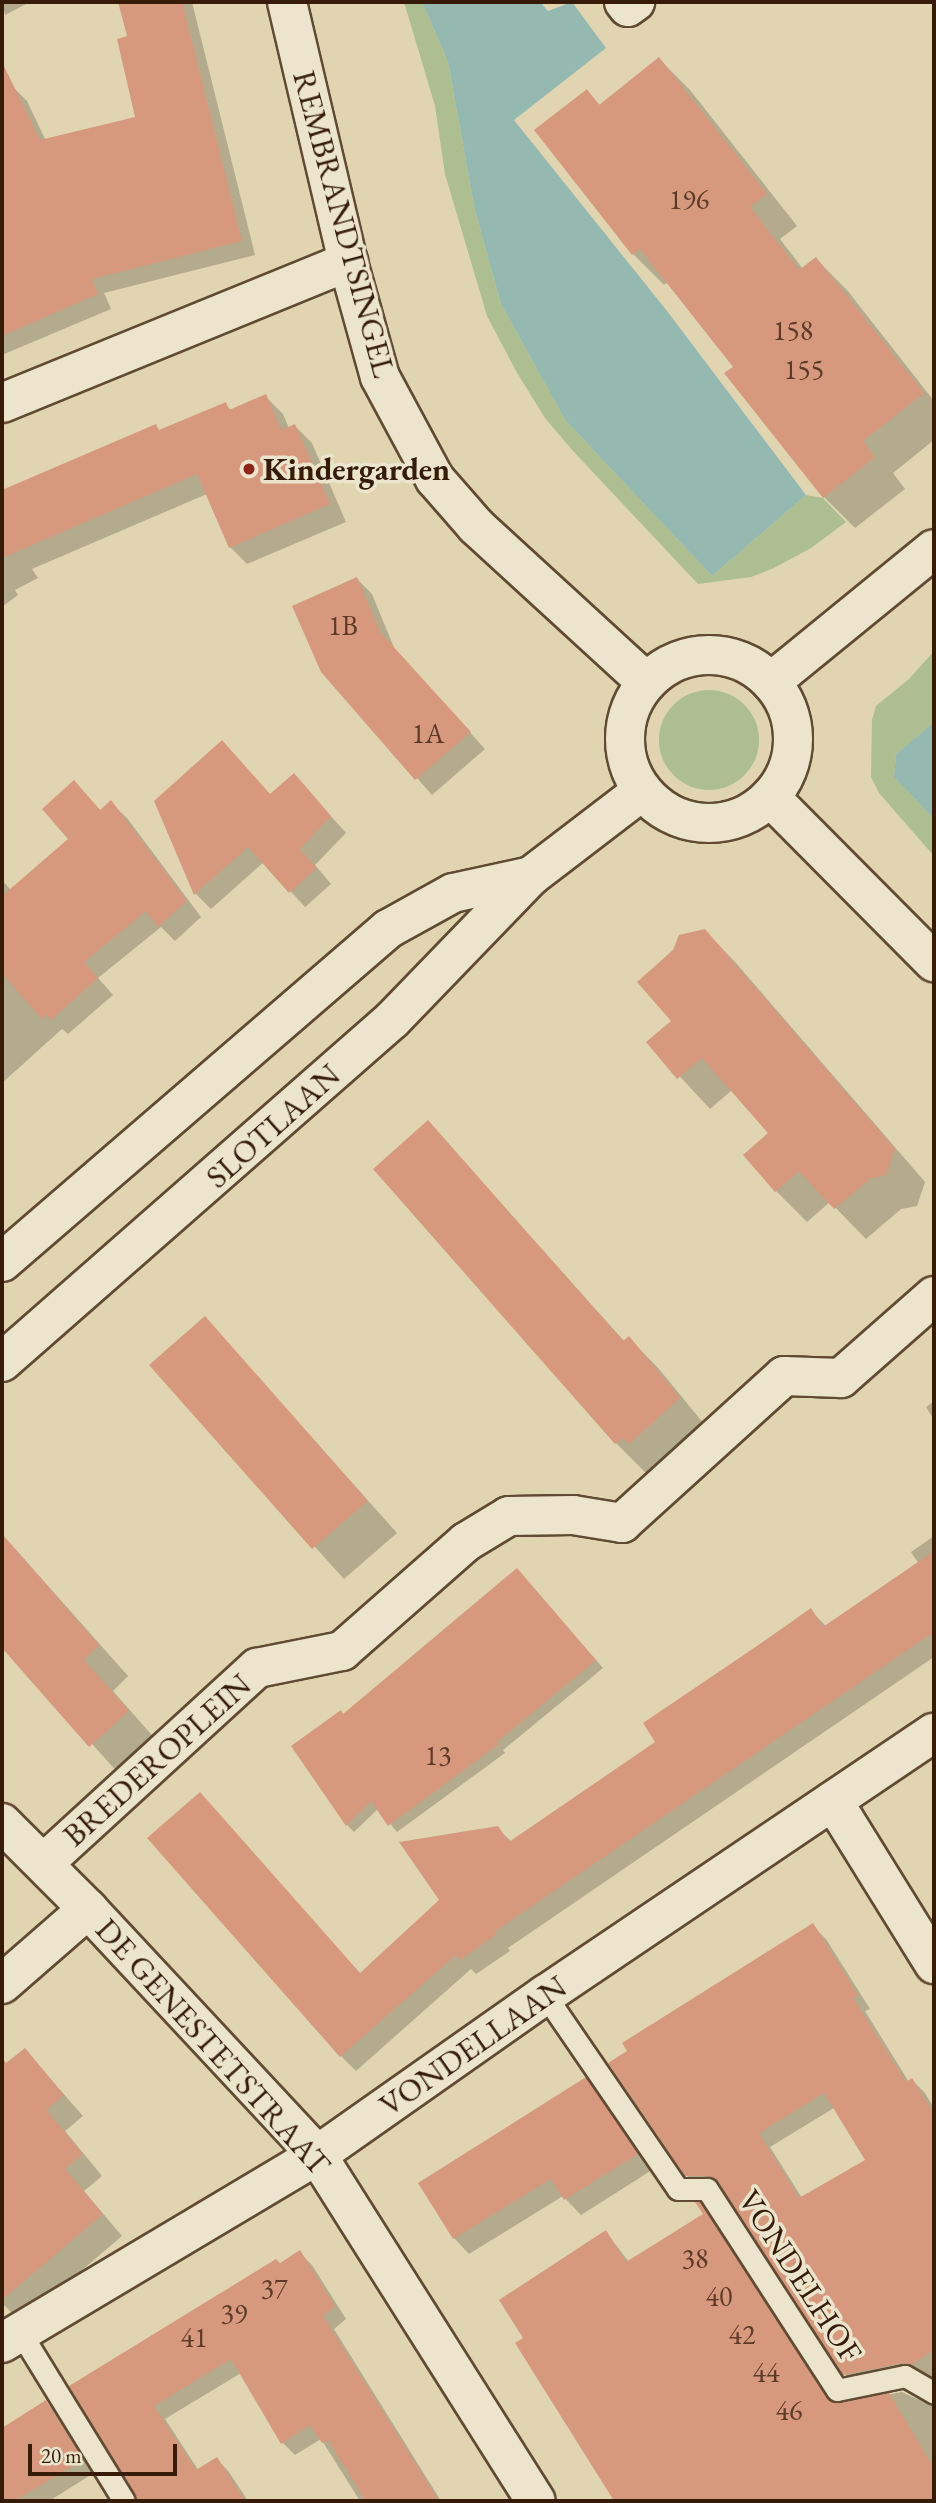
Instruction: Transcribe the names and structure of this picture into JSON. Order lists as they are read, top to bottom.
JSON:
{
  "streets": {
    "street": [
      "REMBRANDTSINGEL",
      "SLOTLAAN",
      "BREDEROPLEIN",
      "VONDELLAAN",
      "DE GENESTETSTRAAT"
    ],
    "lane": ["VONDELHOF"]
  },
  "crossings": [
    ["REMBRANDTSINGEL", "SLOTLAAN"],
    ["BREDEROPLEIN", "DE GENESTETSTRAAT"],
    ["VONDELLAAN", "DE GENESTETSTRAAT"],
    ["VONDELLAAN", "VONDELHOF"]
  ],
  "places": ["Kindergarden"],
  "house_numbers": [
    "196",
    "158",
    "155",
    "1B",
    "1A",
    "13",
    "38",
    "37",
    "40",
    "39",
    "42",
    "41",
    "44",
    "46"
  ],
  "scale_bar": "20 m"
}
